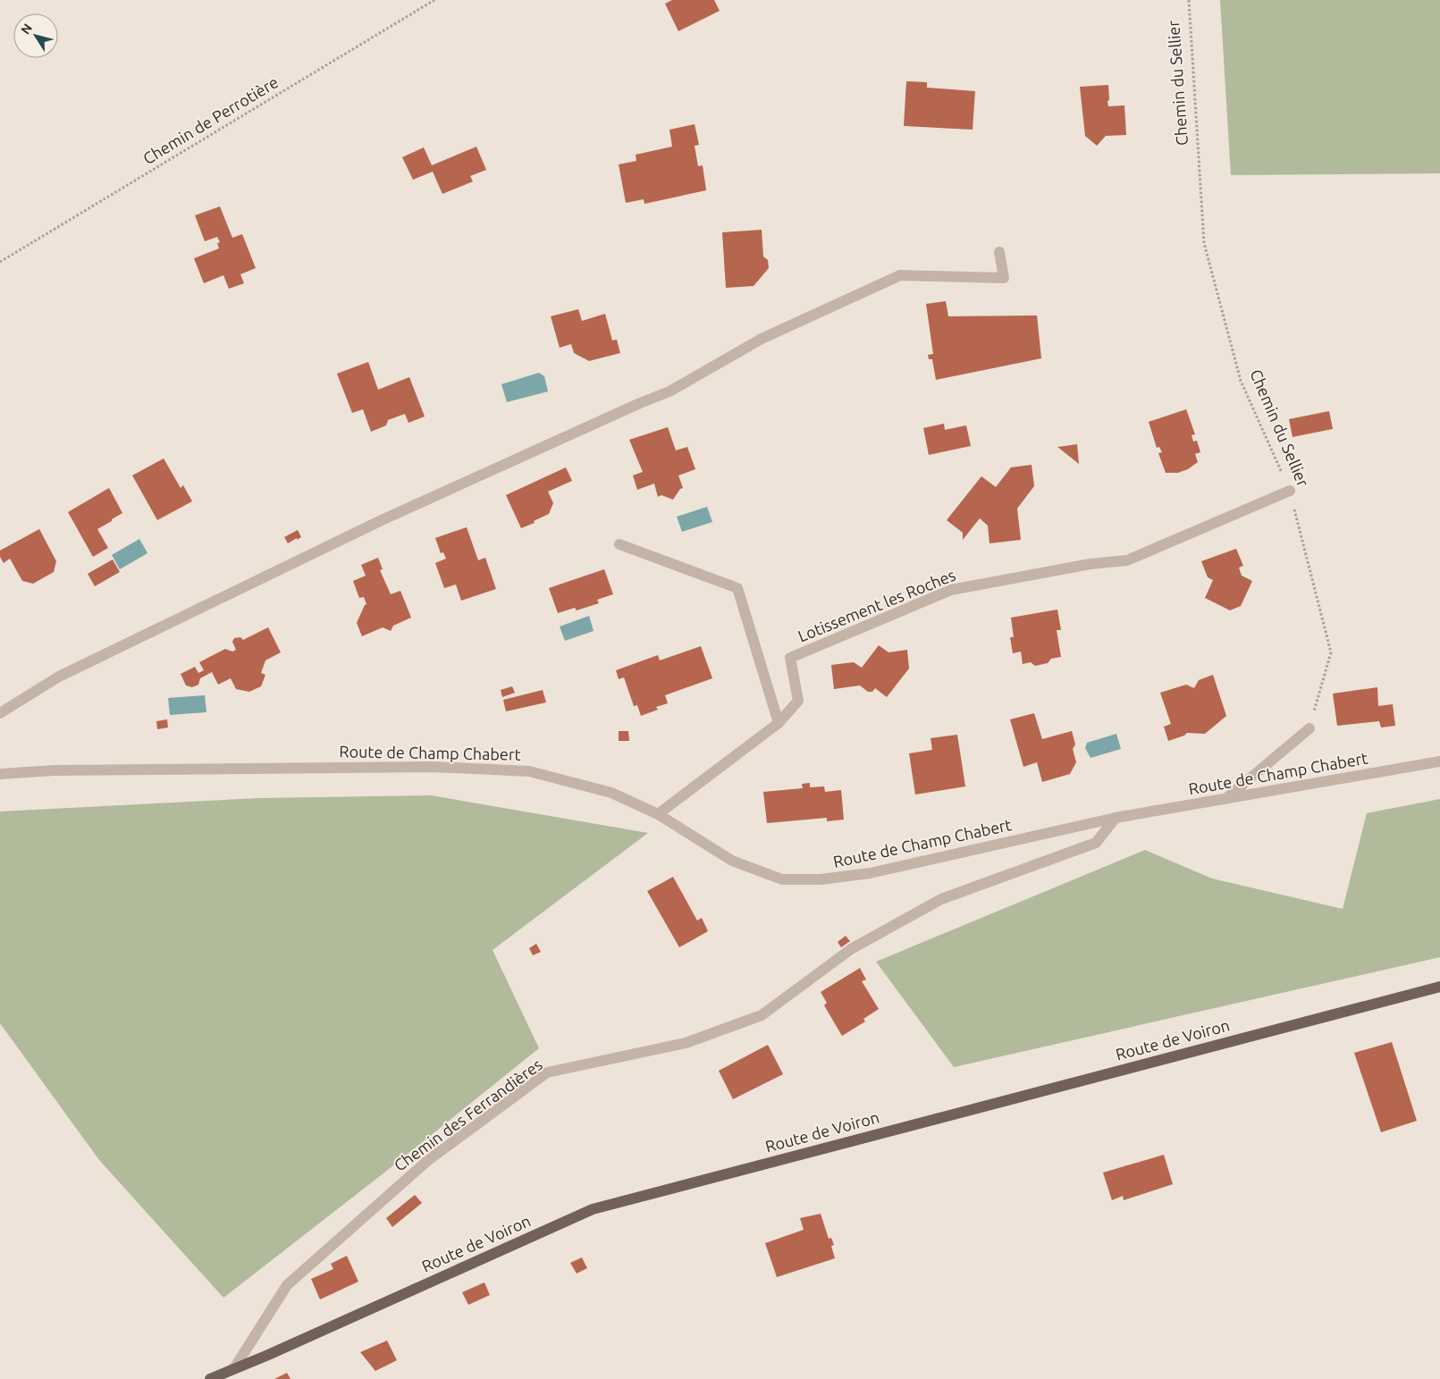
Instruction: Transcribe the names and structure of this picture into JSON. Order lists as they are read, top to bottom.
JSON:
{
  "streets": {
    "main road": ["Route de Voiron"],
    "street": ["Lotissement les Roches", "Route de Champ Chabert", "Chemin des Ferrandières"],
    "path": ["Chemin du Sellier", "Chemin de Perrotière"]
  },
  "crossings": [
    ["Chemin du Sellier", "Lotissement les Roches"],
    ["Lotissement les Roches", "Route de Champ Chabert"],
    ["Route de Champ Chabert", "Chemin des Ferrandières"],
    ["Route de Voiron", "Chemin des Ferrandières"]
  ],
  "north": "top left"
}
